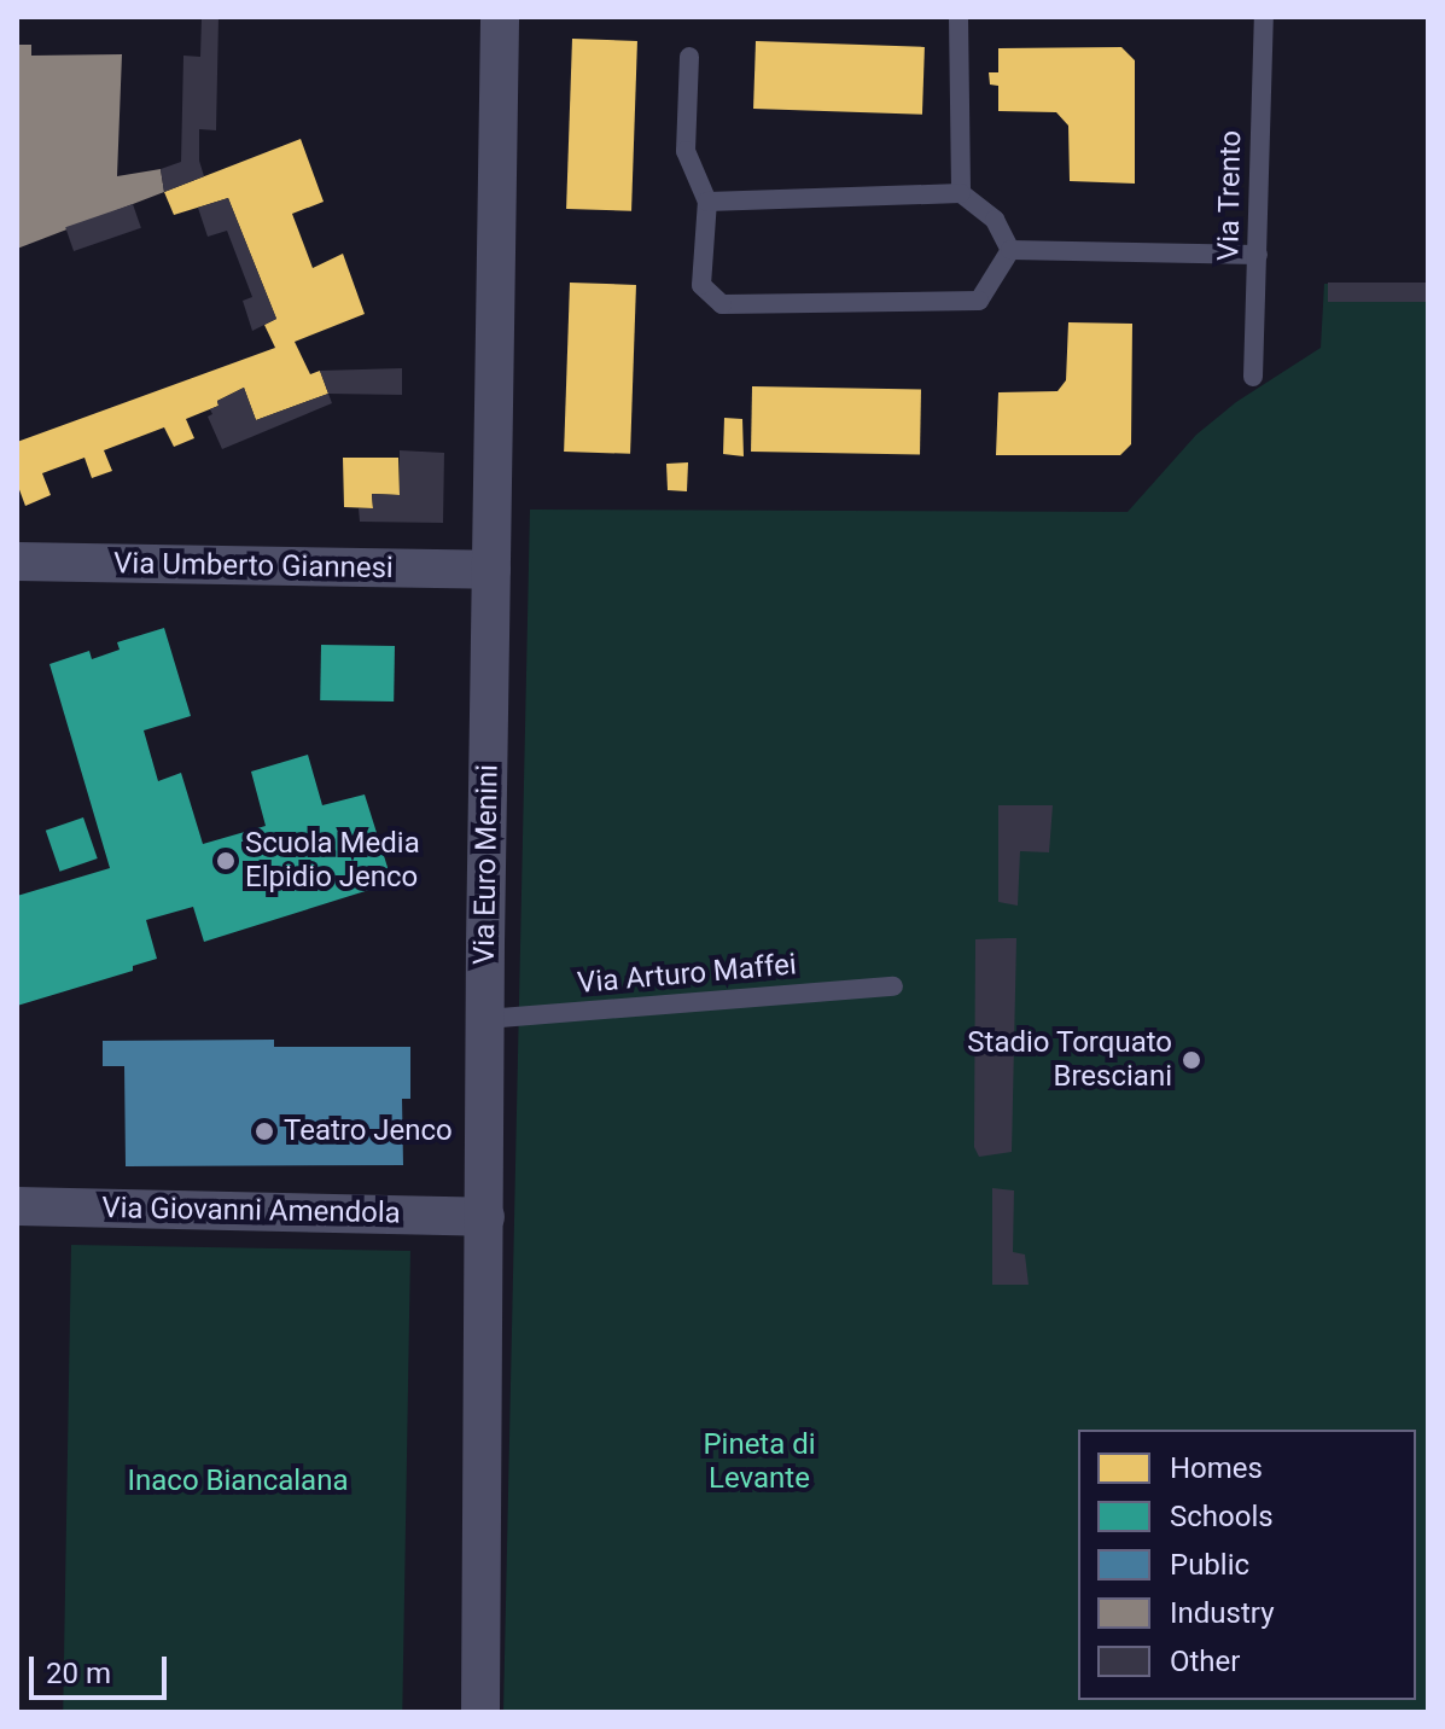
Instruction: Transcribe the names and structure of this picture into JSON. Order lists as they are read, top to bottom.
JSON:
{
  "streets": {
    "street": ["Via Umberto Giannesi", "Via Euro Menini", "Via Giovanni Amendola"],
    "lane": ["Via Trento", "Via Arturo Maffei"]
  },
  "crossings": [
    ["Via Umberto Giannesi", "Via Euro Menini"],
    ["Via Euro Menini", "Via Arturo Maffei"],
    ["Via Euro Menini", "Via Giovanni Amendola"]
  ],
  "parks": ["Pineta di Levante", "Inaco Biancalana"],
  "places": ["Scuola Media Elpidio Jenco", "Stadio Torquato Bresciani", "Teatro Jenco"],
  "legend": [
    "Homes",
    "Schools",
    "Public",
    "Industry",
    "Other"
  ],
  "scale_bar": "20 m"
}
